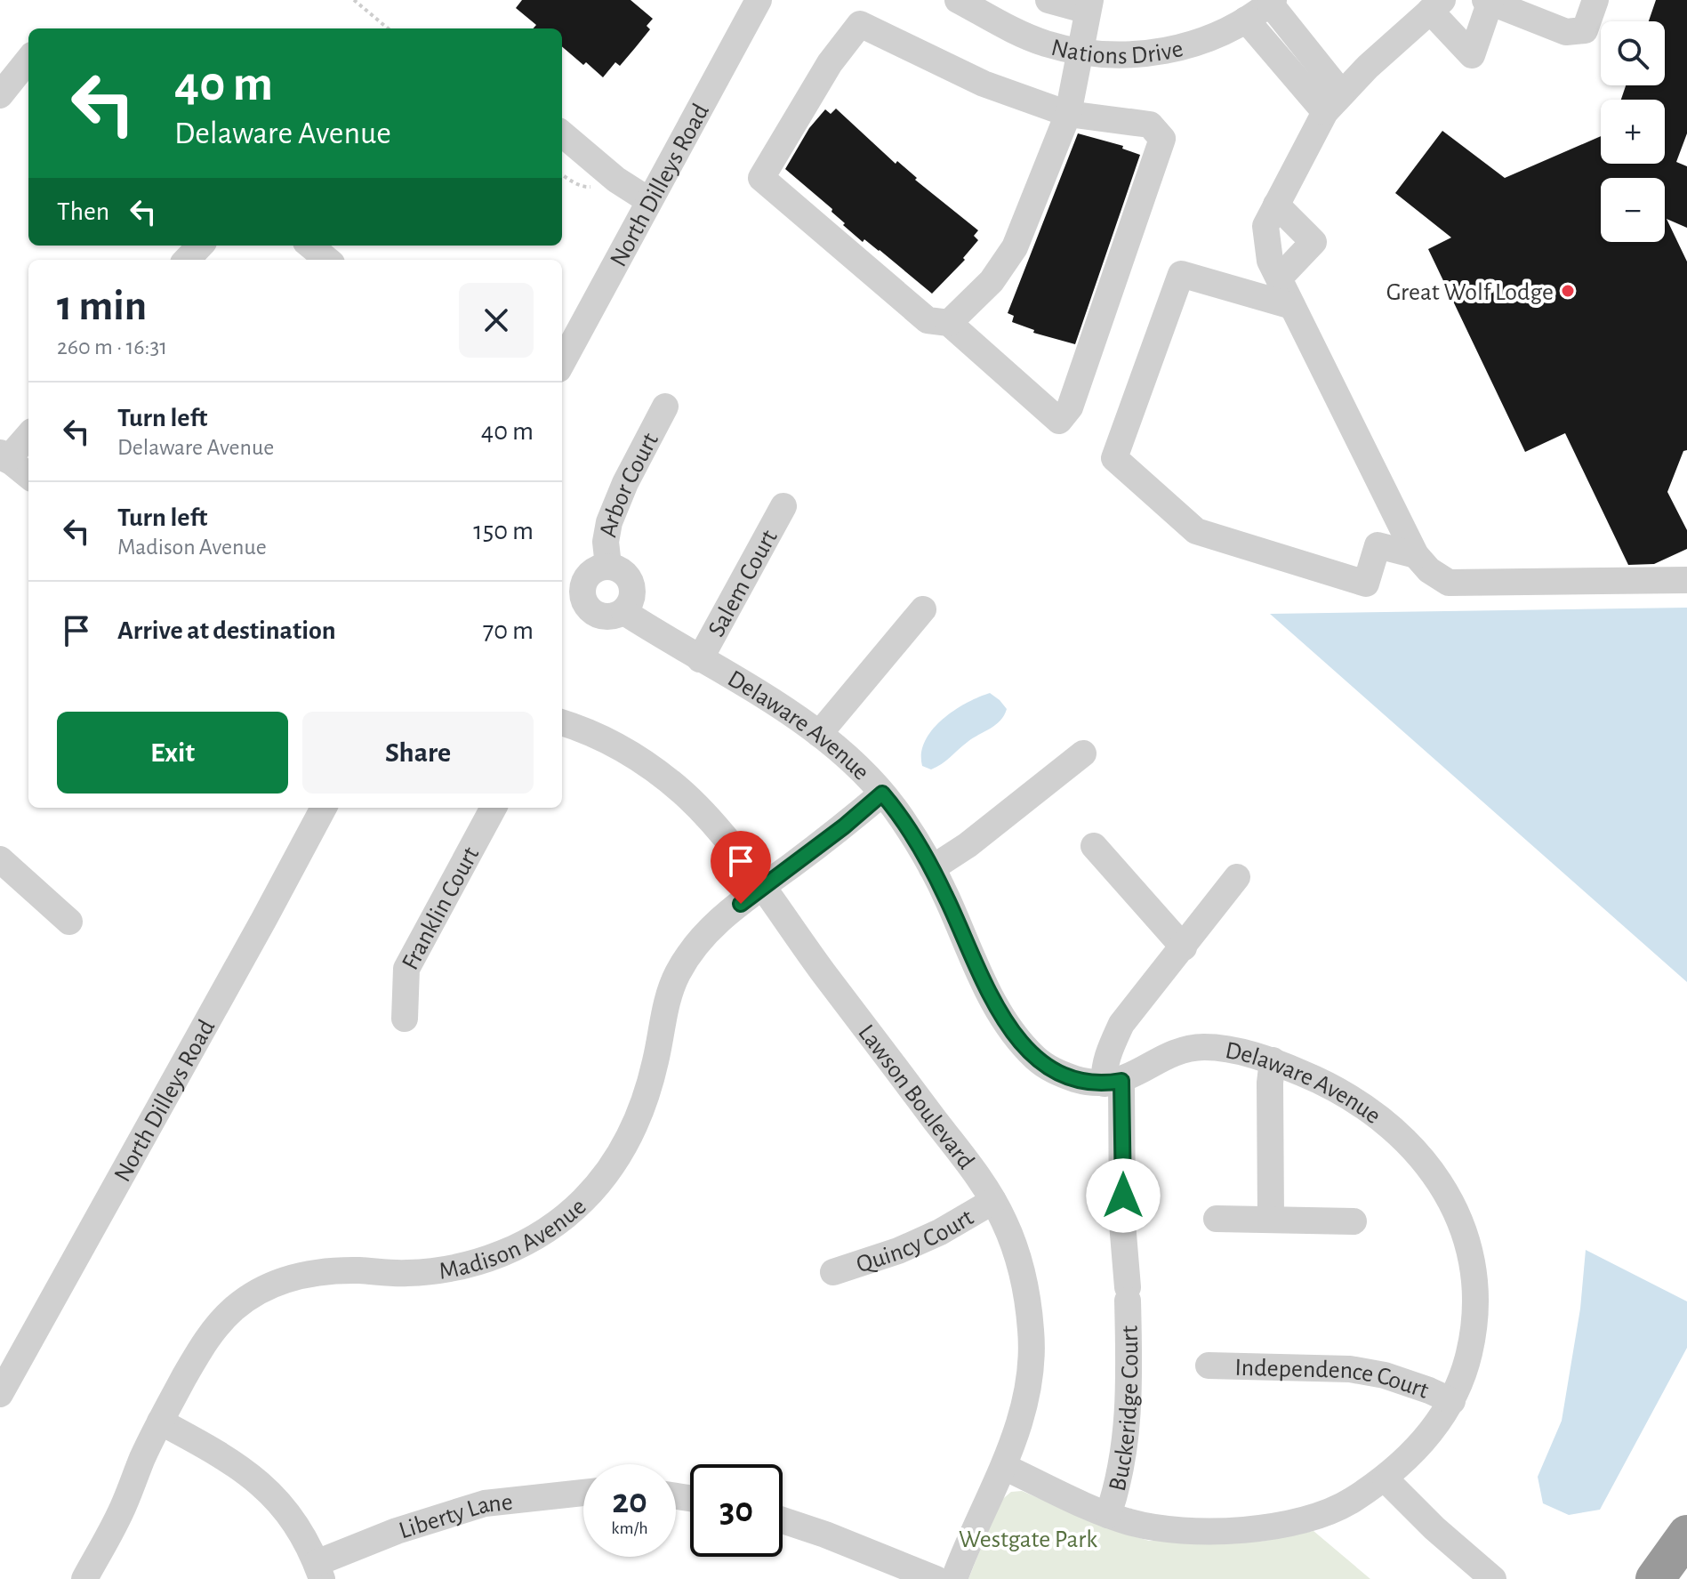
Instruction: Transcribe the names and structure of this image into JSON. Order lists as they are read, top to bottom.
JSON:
{
  "streets": {
    "street": [
      "Nations Drive",
      "North Dilleys Road",
      "Arbor Court",
      "Salem Court",
      "Delaware Avenue",
      "Franklin Court",
      "Lawson Boulevard",
      "Madison Avenue",
      "Quincy Court",
      "Independence Court",
      "Buckeridge Court",
      "Liberty Lane"
    ]
  },
  "crossings": [
    ["Arbor Court", "Delaware Avenue"],
    ["Salem Court", "Delaware Avenue"],
    ["Delaware Avenue", "Lawson Boulevard"],
    ["Delaware Avenue", "Madison Avenue"],
    ["Delaware Avenue", "Independence Court"],
    ["Delaware Avenue", "Buckeridge Court"],
    ["Lawson Boulevard", "Madison Avenue"],
    ["Lawson Boulevard", "Quincy Court"]
  ],
  "parks": ["Westgate Park"],
  "places": ["Great Wolf Lodge"],
  "page": {
    "map_buttons": ["+", "−"],
    "turn": ["40 m", "Delaware Avenue"],
    "then": "Then",
    "heading": ["1 min", "260 m · 16:31"],
    "list": [
      {
        "name": "Turn left",
        "note": "Delaware Avenue",
        "value": "40 m"
      },
      {
        "name": "Turn left",
        "note": "Madison Avenue",
        "value": "150 m"
      },
      {
        "name": "Arrive at destination",
        "value": "70 m"
      }
    ],
    "buttons": ["Exit", "Share"],
    "speed": "20 km/h",
    "limit": "30"
  }
}
